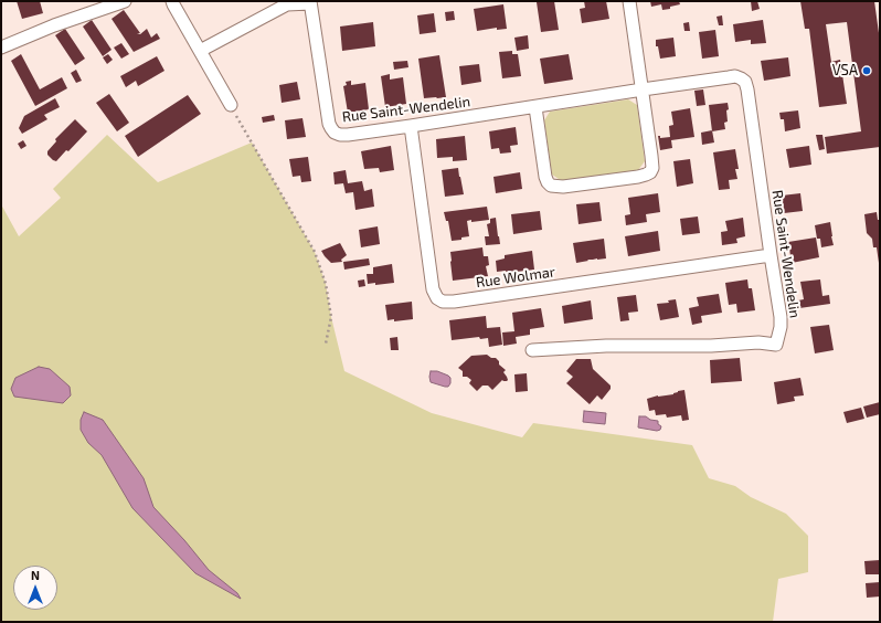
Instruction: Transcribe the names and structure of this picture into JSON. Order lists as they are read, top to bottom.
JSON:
{
  "streets": {
    "street": ["Rue Saint-Wendelin", "Rue Wolmar"]
  },
  "crossings": [
    ["Rue Saint-Wendelin", "Rue Wolmar"]
  ],
  "places": ["VSA"],
  "north": "top"
}
